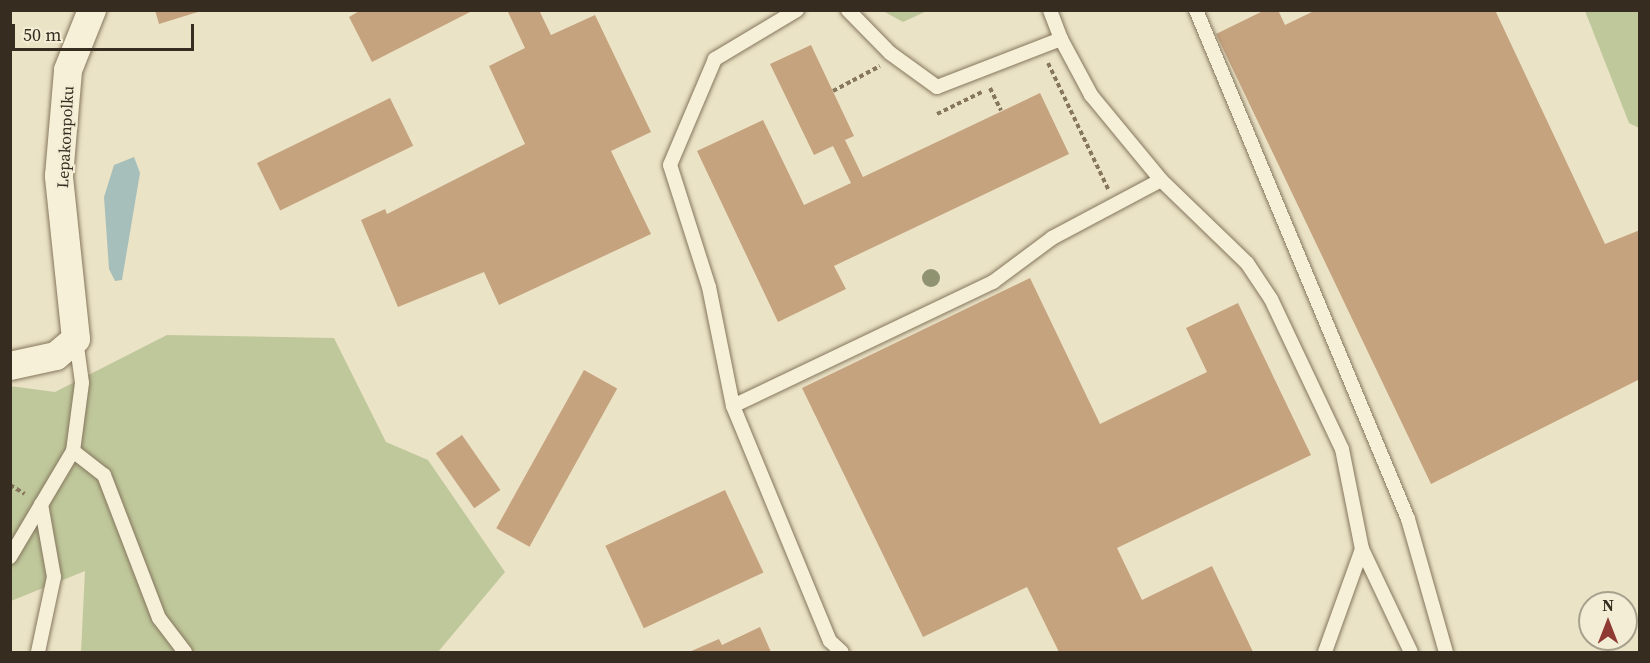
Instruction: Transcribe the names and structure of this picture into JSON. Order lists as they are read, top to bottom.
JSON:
{
  "streets": {
    "street": ["Lepakonpolku"]
  },
  "scale_bar": "50 m",
  "north": "top"
}
